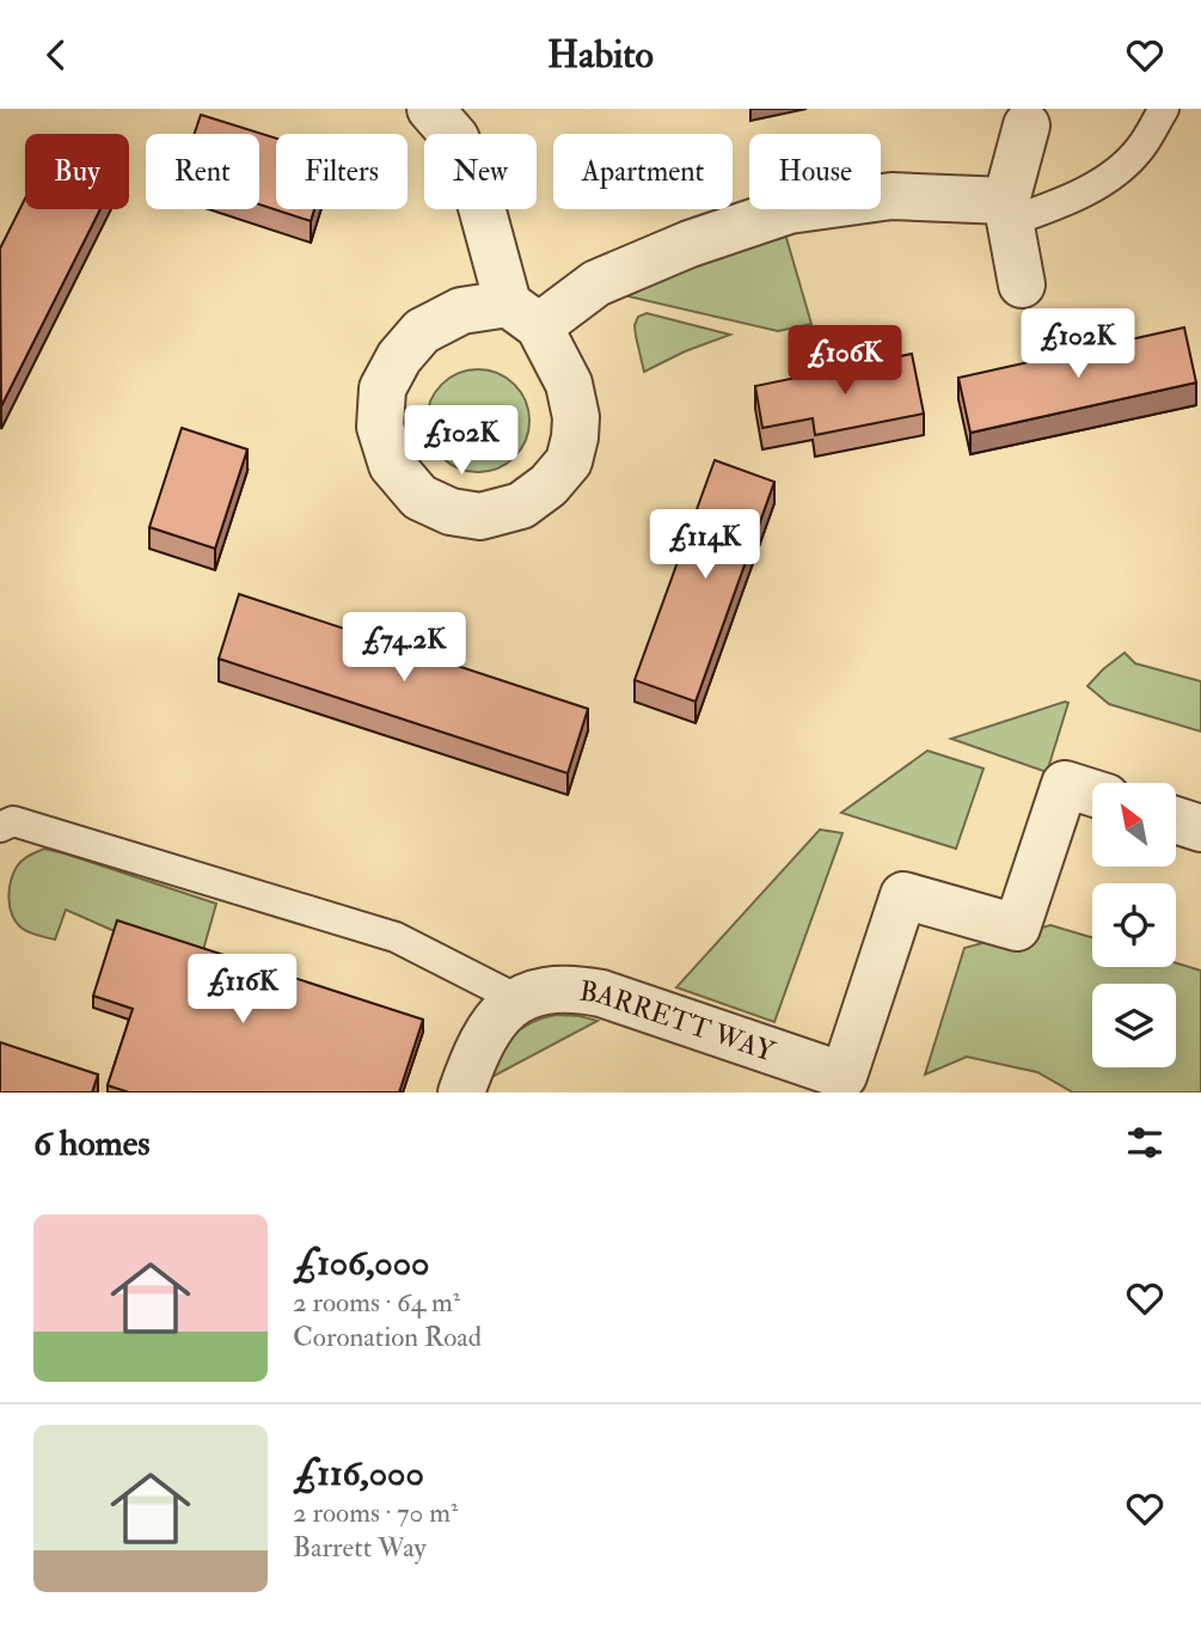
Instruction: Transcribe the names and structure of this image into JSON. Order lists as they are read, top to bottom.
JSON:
{
  "streets": {
    "street": ["BARRETT WAY"]
  },
  "north": "top left",
  "page": {
    "header": "Habito",
    "chip": [
      "Buy",
      "Rent",
      "Filters",
      "New",
      "Apartment",
      "House"
    ],
    "price": [
      "£102K",
      "£106K",
      "£102K",
      "£114K",
      "£74.2K",
      "£116K"
    ],
    "heading": "6 homes",
    "list": [
      {
        "name": "£106,000",
        "note": "2 rooms · 64 m² · Coronation Road"
      },
      {
        "name": "£116,000",
        "note": "2 rooms · 70 m² · Barrett Way"
      }
    ]
  }
}
